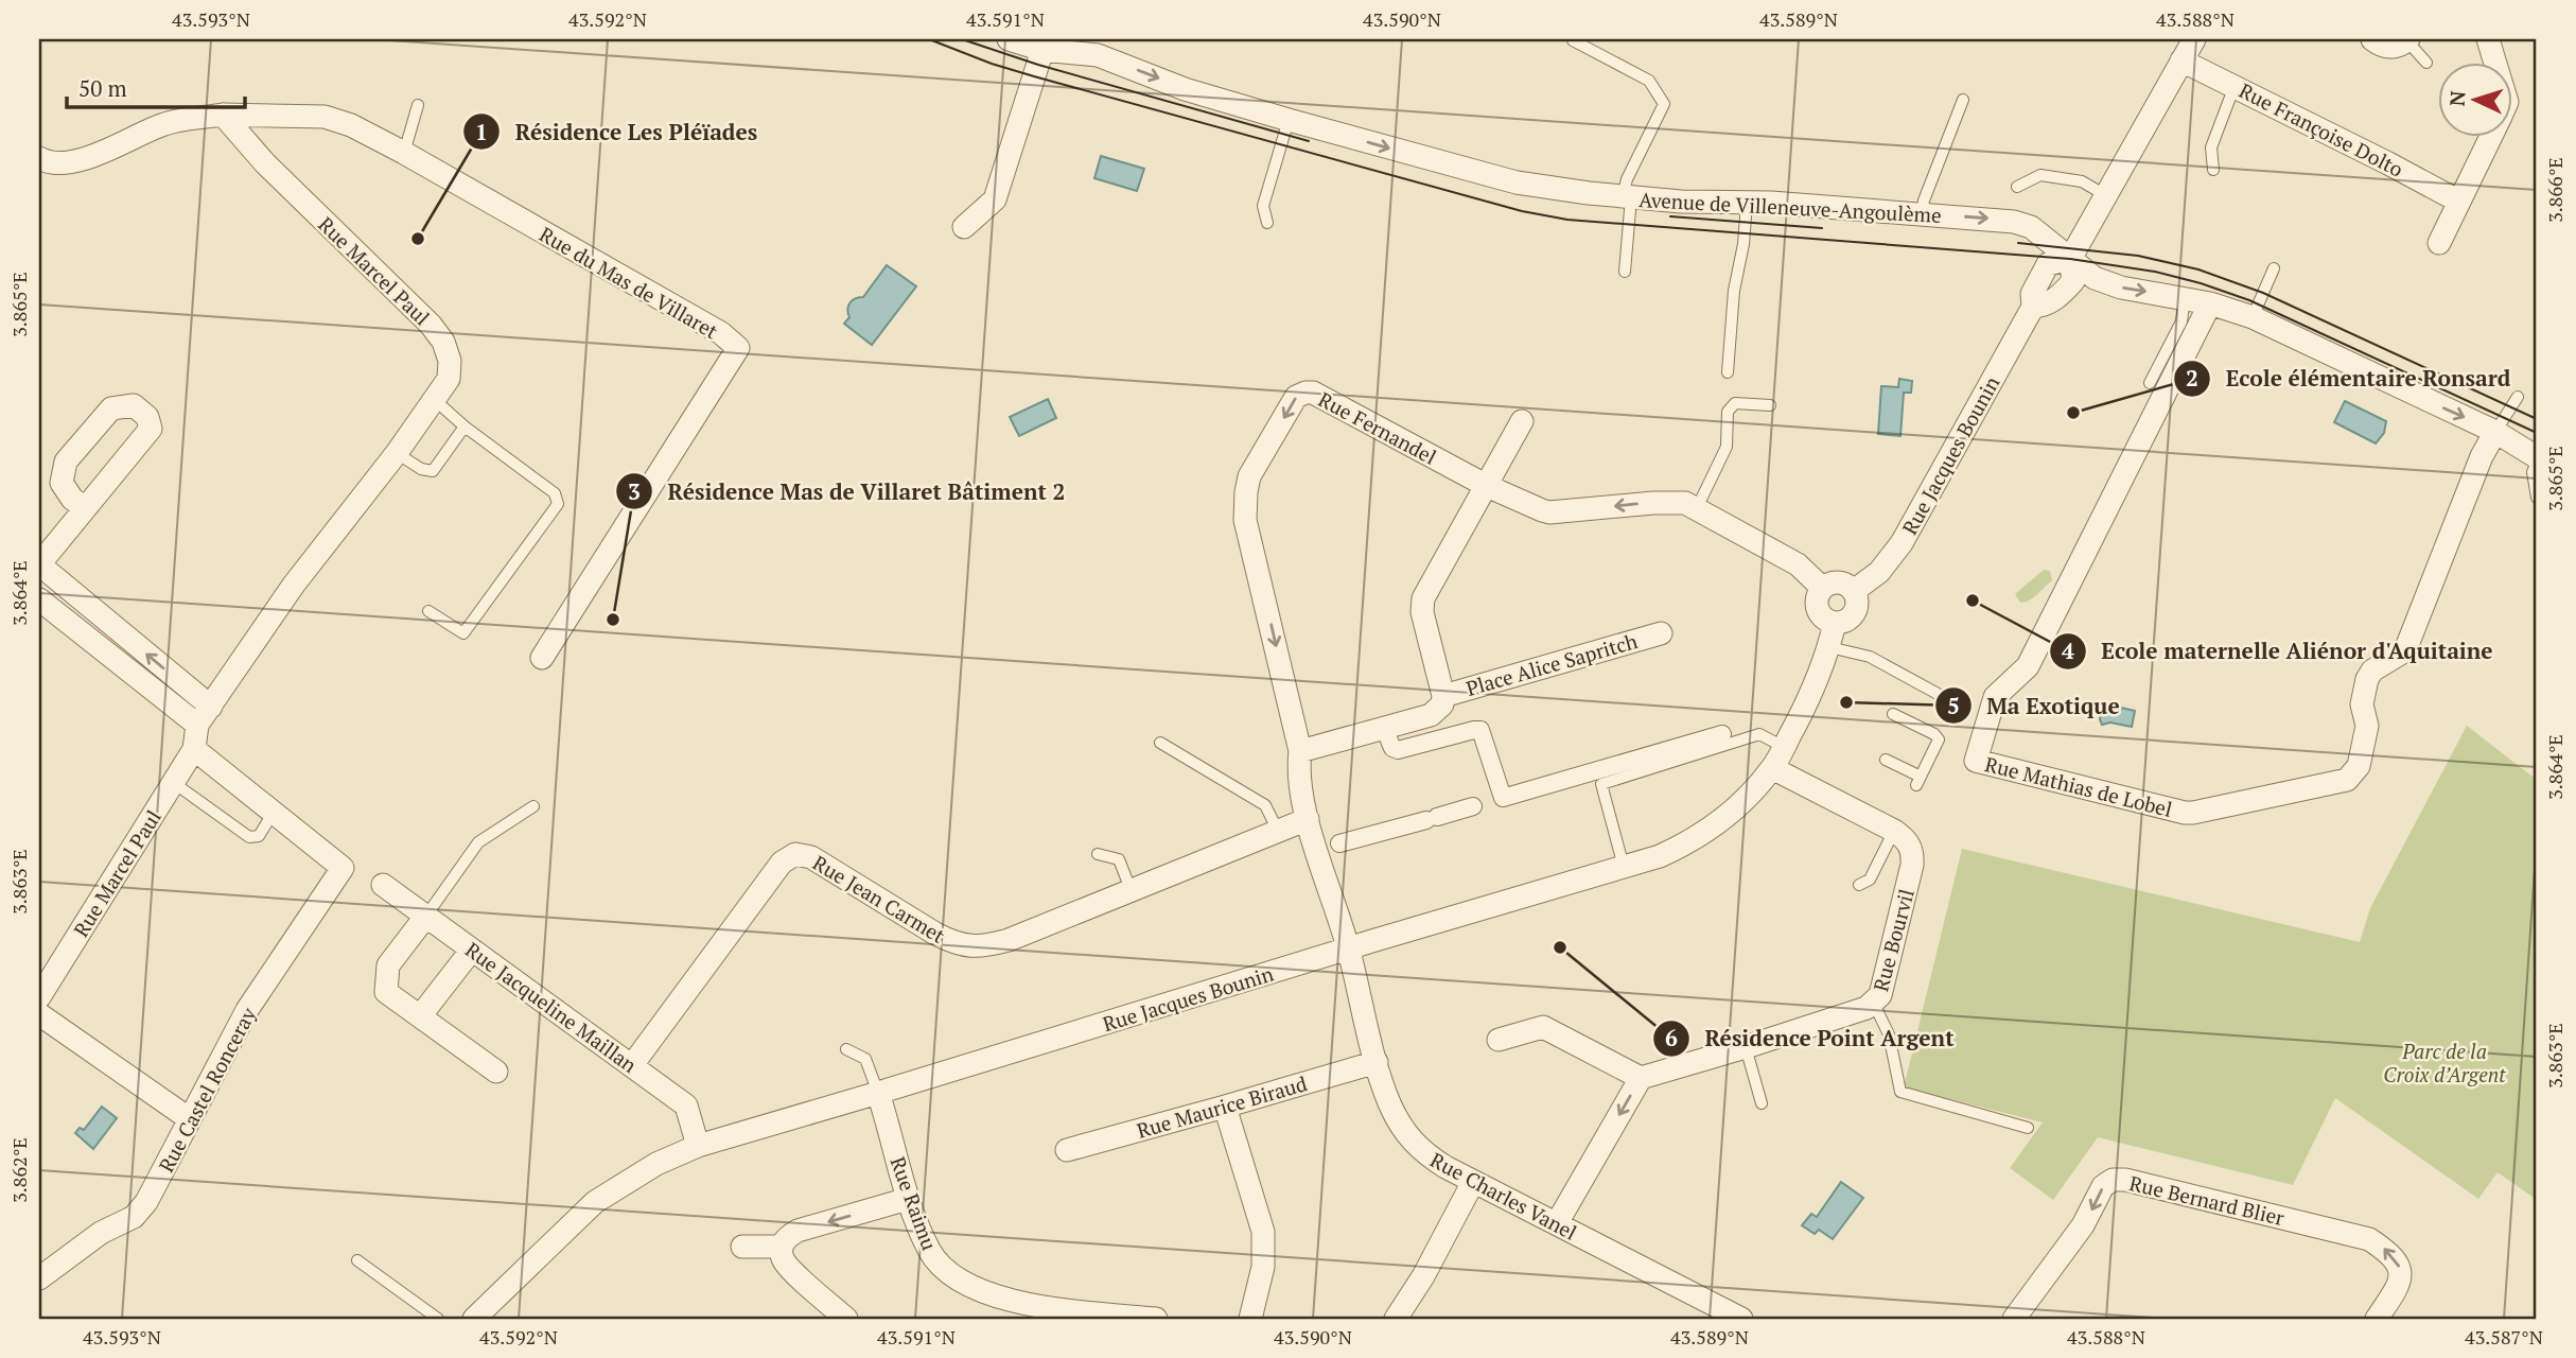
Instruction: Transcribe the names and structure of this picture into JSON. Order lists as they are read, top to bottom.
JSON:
{
  "streets": {
    "street": [
      "Rue Françoise Dolto",
      "Avenue de Villeneuve-Angoulème",
      "Rue Marcel Paul",
      "Rue du Mas de Villaret",
      "Rue Fernandel",
      "Rue Jacques Bounin",
      "Place Alice Sapritch",
      "Rue Mathias de Lobel",
      "Rue Jean Carmet",
      "Rue Bourvil",
      "Rue Jacqueline Maillan",
      "Rue Castel Ronceray",
      "Rue Maurice Biraud",
      "Rue Charles Vanel",
      "Rue Bernard Blier",
      "Rue Raimu"
    ]
  },
  "crossings": [
    ["Avenue de Villeneuve-Angoulème", "Rue Jacques Bounin"],
    ["Avenue de Villeneuve-Angoulème", "Rue Mathias de Lobel"],
    ["Rue Marcel Paul", "Rue du Mas de Villaret"],
    ["Rue Fernandel", "Rue Jacques Bounin"],
    ["Rue Fernandel", "Rue Jean Carmet"],
    ["Rue Fernandel", "Rue Charles Vanel"],
    ["Rue Jacques Bounin", "Rue Bourvil"],
    ["Rue Jacques Bounin", "Rue Jacqueline Maillan"],
    ["Rue Jacques Bounin", "Rue Charles Vanel"],
    ["Rue Jacques Bounin", "Rue Raimu"],
    ["Rue Jean Carmet", "Rue Jacqueline Maillan"],
    ["Rue Maurice Biraud", "Rue Charles Vanel"]
  ],
  "one_way": ["Avenue de Villeneuve-Angoulème"],
  "parks": ["Parc de la Croix d’Argent"],
  "places": [
    "Résidence Les Pléïades",
    "Ecole élémentaire Ronsard",
    "Ecole maternelle Aliénor d'Aquitaine",
    "Résidence Mas de Villaret Bâtiment 2",
    "Ma Exotique",
    "Résidence Point Argent"
  ],
  "scale_bar": "50 m",
  "north": "left",
  "coordinates": [
    "43.593°N",
    "43.592°N",
    "43.591°N",
    "43.590°N",
    "43.589°N",
    "43.588°N",
    "3.866°E",
    "3.865°E",
    "3.864°E",
    "3.863°E",
    "3.862°E",
    "43.587°N"
  ]
}
